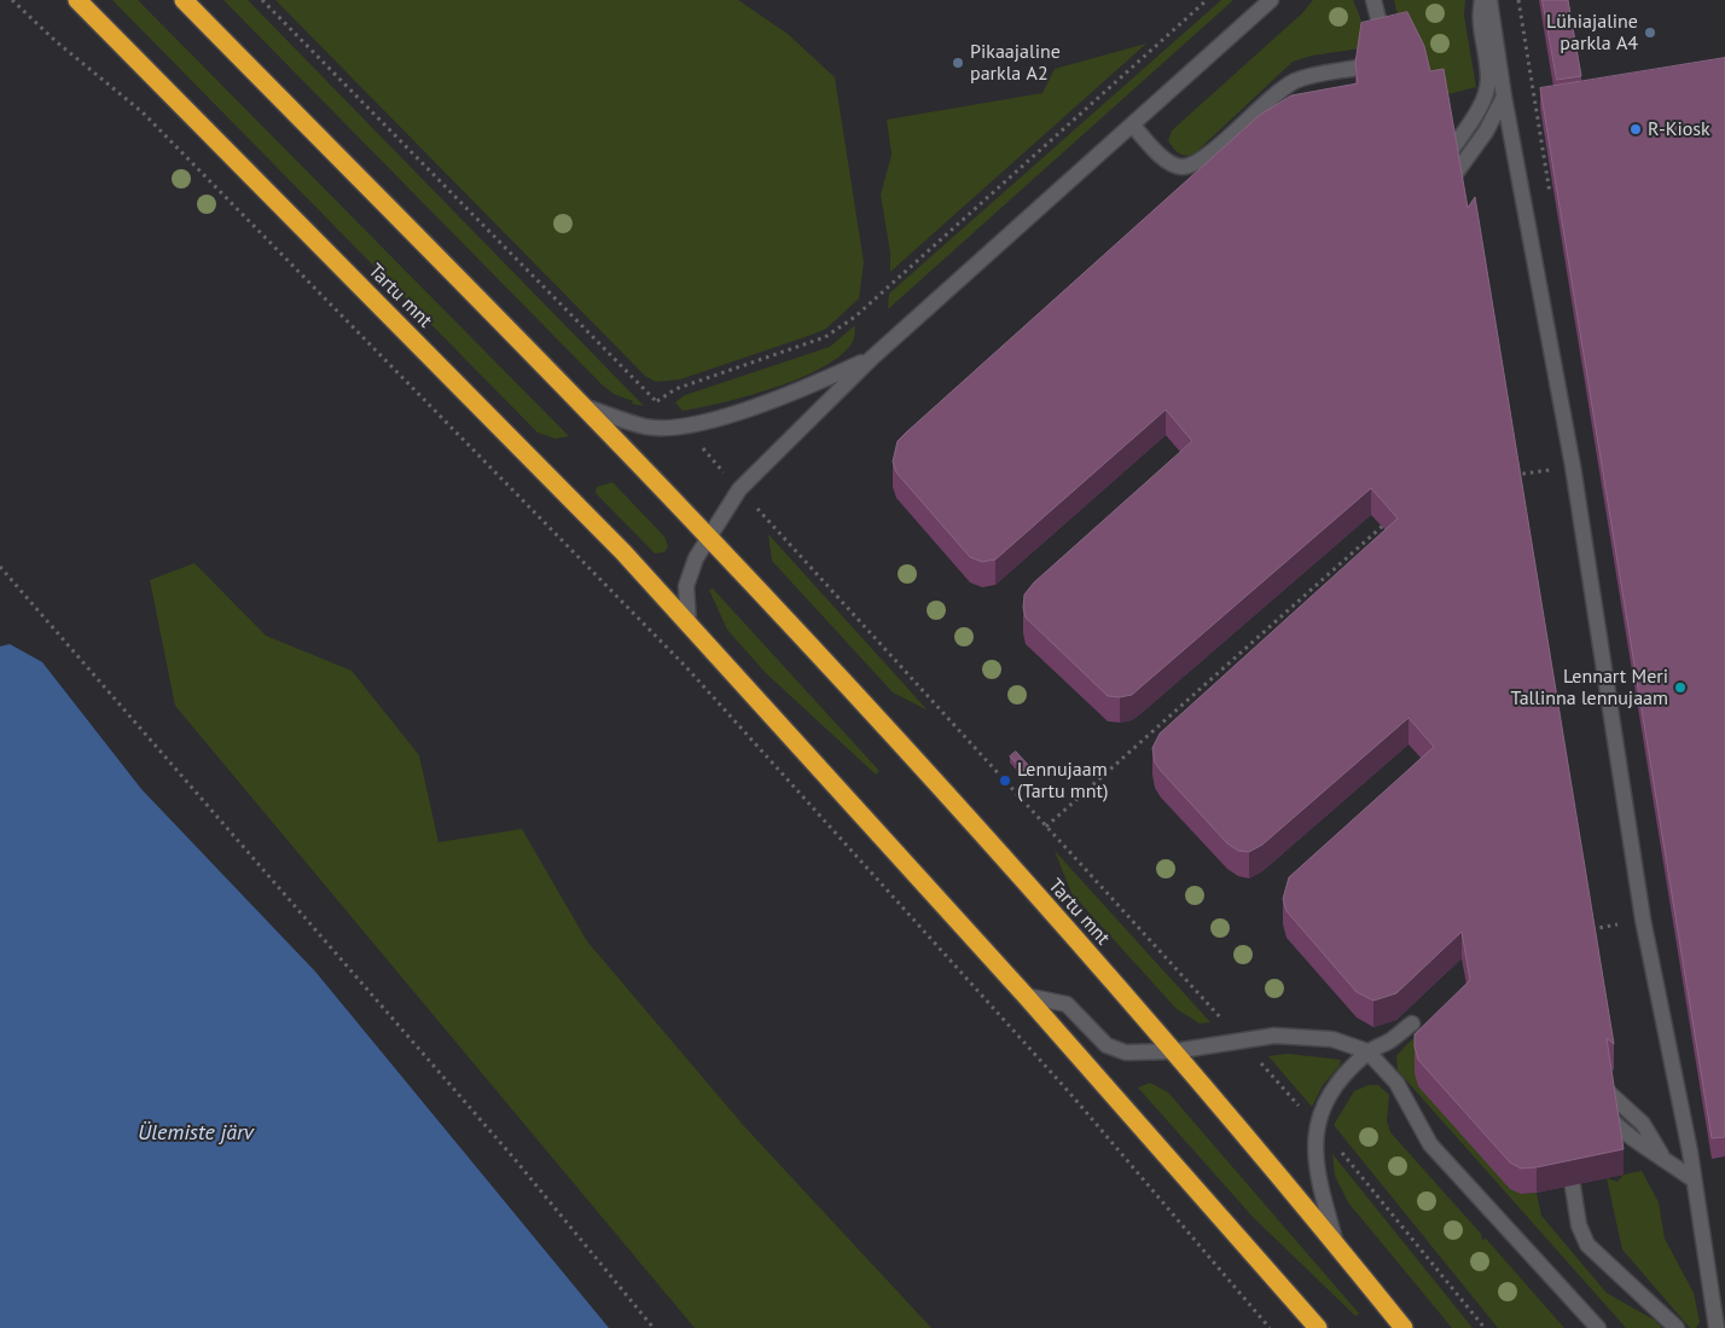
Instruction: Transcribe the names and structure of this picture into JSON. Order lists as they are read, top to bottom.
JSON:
{
  "streets": {
    "highway": ["Tartu mnt"]
  },
  "water": ["Ülemiste järv"],
  "places": [
    "Lühiajaline parkla A4",
    "Pikaajaline parkla A2",
    "R-Kiosk",
    "Lennart Meri Tallinna lennujaam",
    "Lennujaam (Tartu mnt)"
  ]
}
